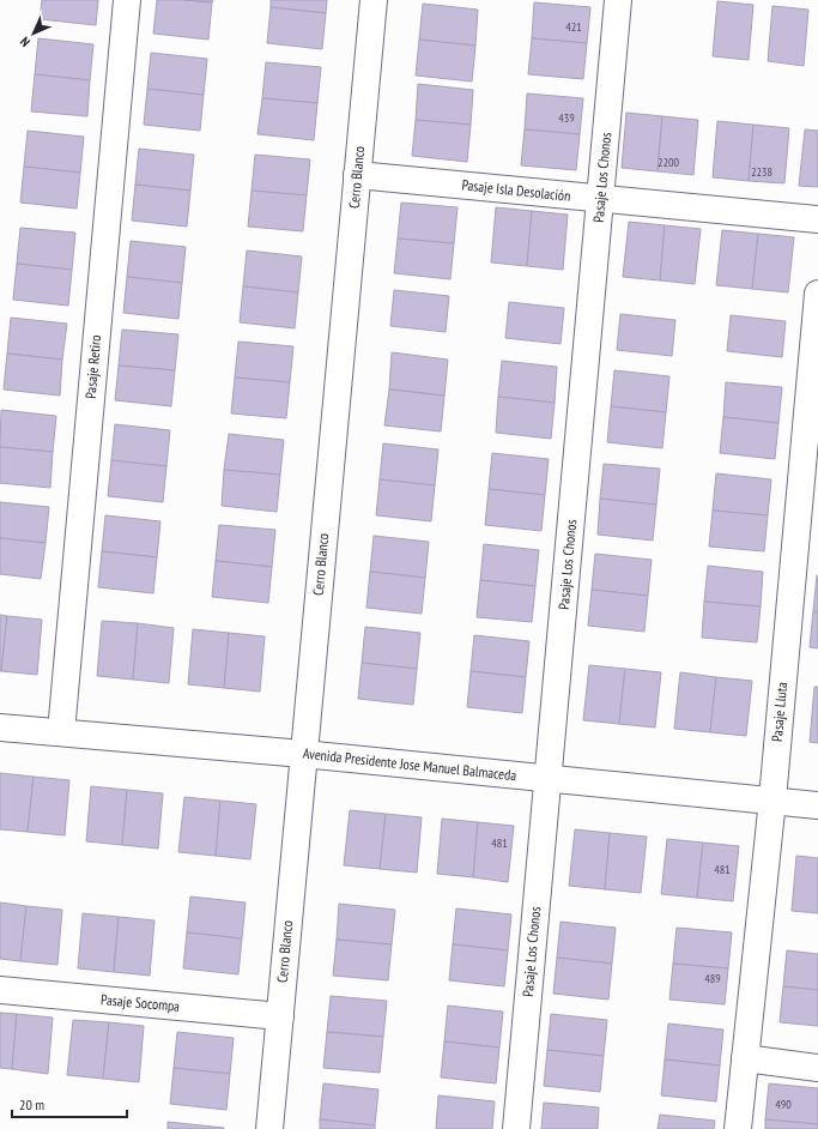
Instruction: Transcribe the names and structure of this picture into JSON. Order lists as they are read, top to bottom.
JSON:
{
  "streets": {
    "street": [
      "Cerro Blanco",
      "Pasaje Los Chonos",
      "Pasaje Isla Desolación",
      "Pasaje Retiro",
      "Pasaje Lluta",
      "Avenida Presidente Jose Manuel Balmaceda",
      "Pasaje Socompa"
    ]
  },
  "crossings": [
    ["Cerro Blanco", "Pasaje Isla Desolación"],
    ["Cerro Blanco", "Avenida Presidente Jose Manuel Balmaceda"],
    ["Cerro Blanco", "Pasaje Socompa"],
    ["Pasaje Los Chonos", "Pasaje Isla Desolación"],
    ["Pasaje Los Chonos", "Avenida Presidente Jose Manuel Balmaceda"],
    ["Pasaje Retiro", "Avenida Presidente Jose Manuel Balmaceda"],
    ["Pasaje Lluta", "Avenida Presidente Jose Manuel Balmaceda"]
  ],
  "house_numbers": [
    "421",
    "439",
    "2200",
    "2238",
    "481",
    "481",
    "489",
    "490"
  ],
  "scale_bar": "20 m",
  "north": "bottom left"
}
